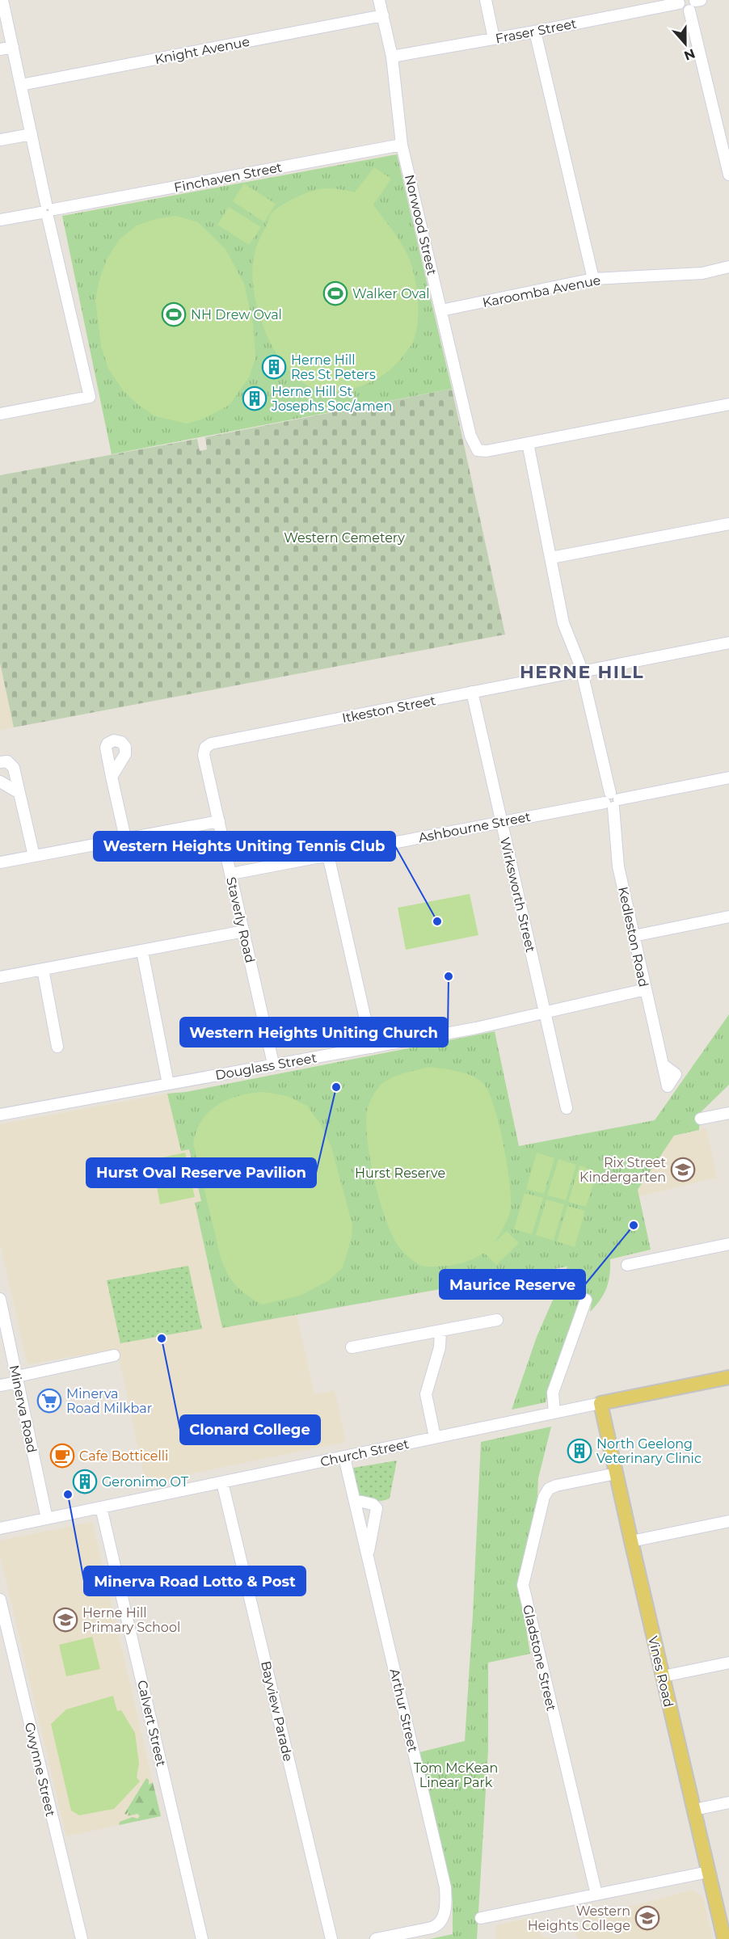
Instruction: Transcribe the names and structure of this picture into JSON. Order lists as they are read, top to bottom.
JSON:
{
  "streets": {
    "main road": ["Church Street", "Vines Road"],
    "street": [
      "Fraser Street",
      "Knight Avenue",
      "Finchaven Street",
      "Norwood Street",
      "Karoomba Avenue",
      "Itkeston Street",
      "Ashbourne Street",
      "Wirksworth Street",
      "Staverly Road",
      "Kedleston Road",
      "Douglass Street",
      "Minerva Road",
      "Gladstone Street",
      "Arthur Street",
      "Bayview Parade",
      "Calvert Street",
      "Gwynne Street"
    ]
  },
  "crossings": [
    ["Fraser Street", "Norwood Street"],
    ["Knight Avenue", "Norwood Street"],
    ["Finchaven Street", "Norwood Street"],
    ["Norwood Street", "Karoomba Avenue"],
    ["Itkeston Street", "Wirksworth Street"],
    ["Itkeston Street", "Staverly Road"],
    ["Ashbourne Street", "Wirksworth Street"],
    ["Ashbourne Street", "Staverly Road"],
    ["Ashbourne Street", "Kedleston Road"],
    ["Wirksworth Street", "Douglass Street"],
    ["Staverly Road", "Douglass Street"],
    ["Kedleston Road", "Douglass Street"],
    ["Minerva Road", "Church Street"],
    ["Church Street", "Vines Road"],
    ["Church Street", "Arthur Street"],
    ["Church Street", "Bayview Parade"],
    ["Church Street", "Calvert Street"],
    ["Gladstone Street", "Vines Road"]
  ],
  "districts": ["HERNE HILL"],
  "parks": ["Western Cemetery", "Hurst Reserve", "Tom McKean Linear Park"],
  "places": {
    "sports": ["Walker Oval", "NH Drew Oval"],
    "building": [
      "Herne Hill Res St Peters",
      "Herne Hill St Josephs Soc/amen",
      "North Geelong Veterinary Clinic",
      "Geronimo OT"
    ],
    "other": [
      "Western Heights Uniting Tennis Club",
      "Western Heights Uniting Church",
      "Hurst Oval Reserve Pavilion",
      "Maurice Reserve",
      "Clonard College",
      "Minerva Road Lotto & Post"
    ],
    "school or university": ["Rix Street Kindergarten", "Herne Hill Primary School", "Western Heights College"],
    "supermarket": ["Minerva Road Milkbar"],
    "cafe": ["Cafe Botticelli"]
  },
  "north": "bottom"
}
